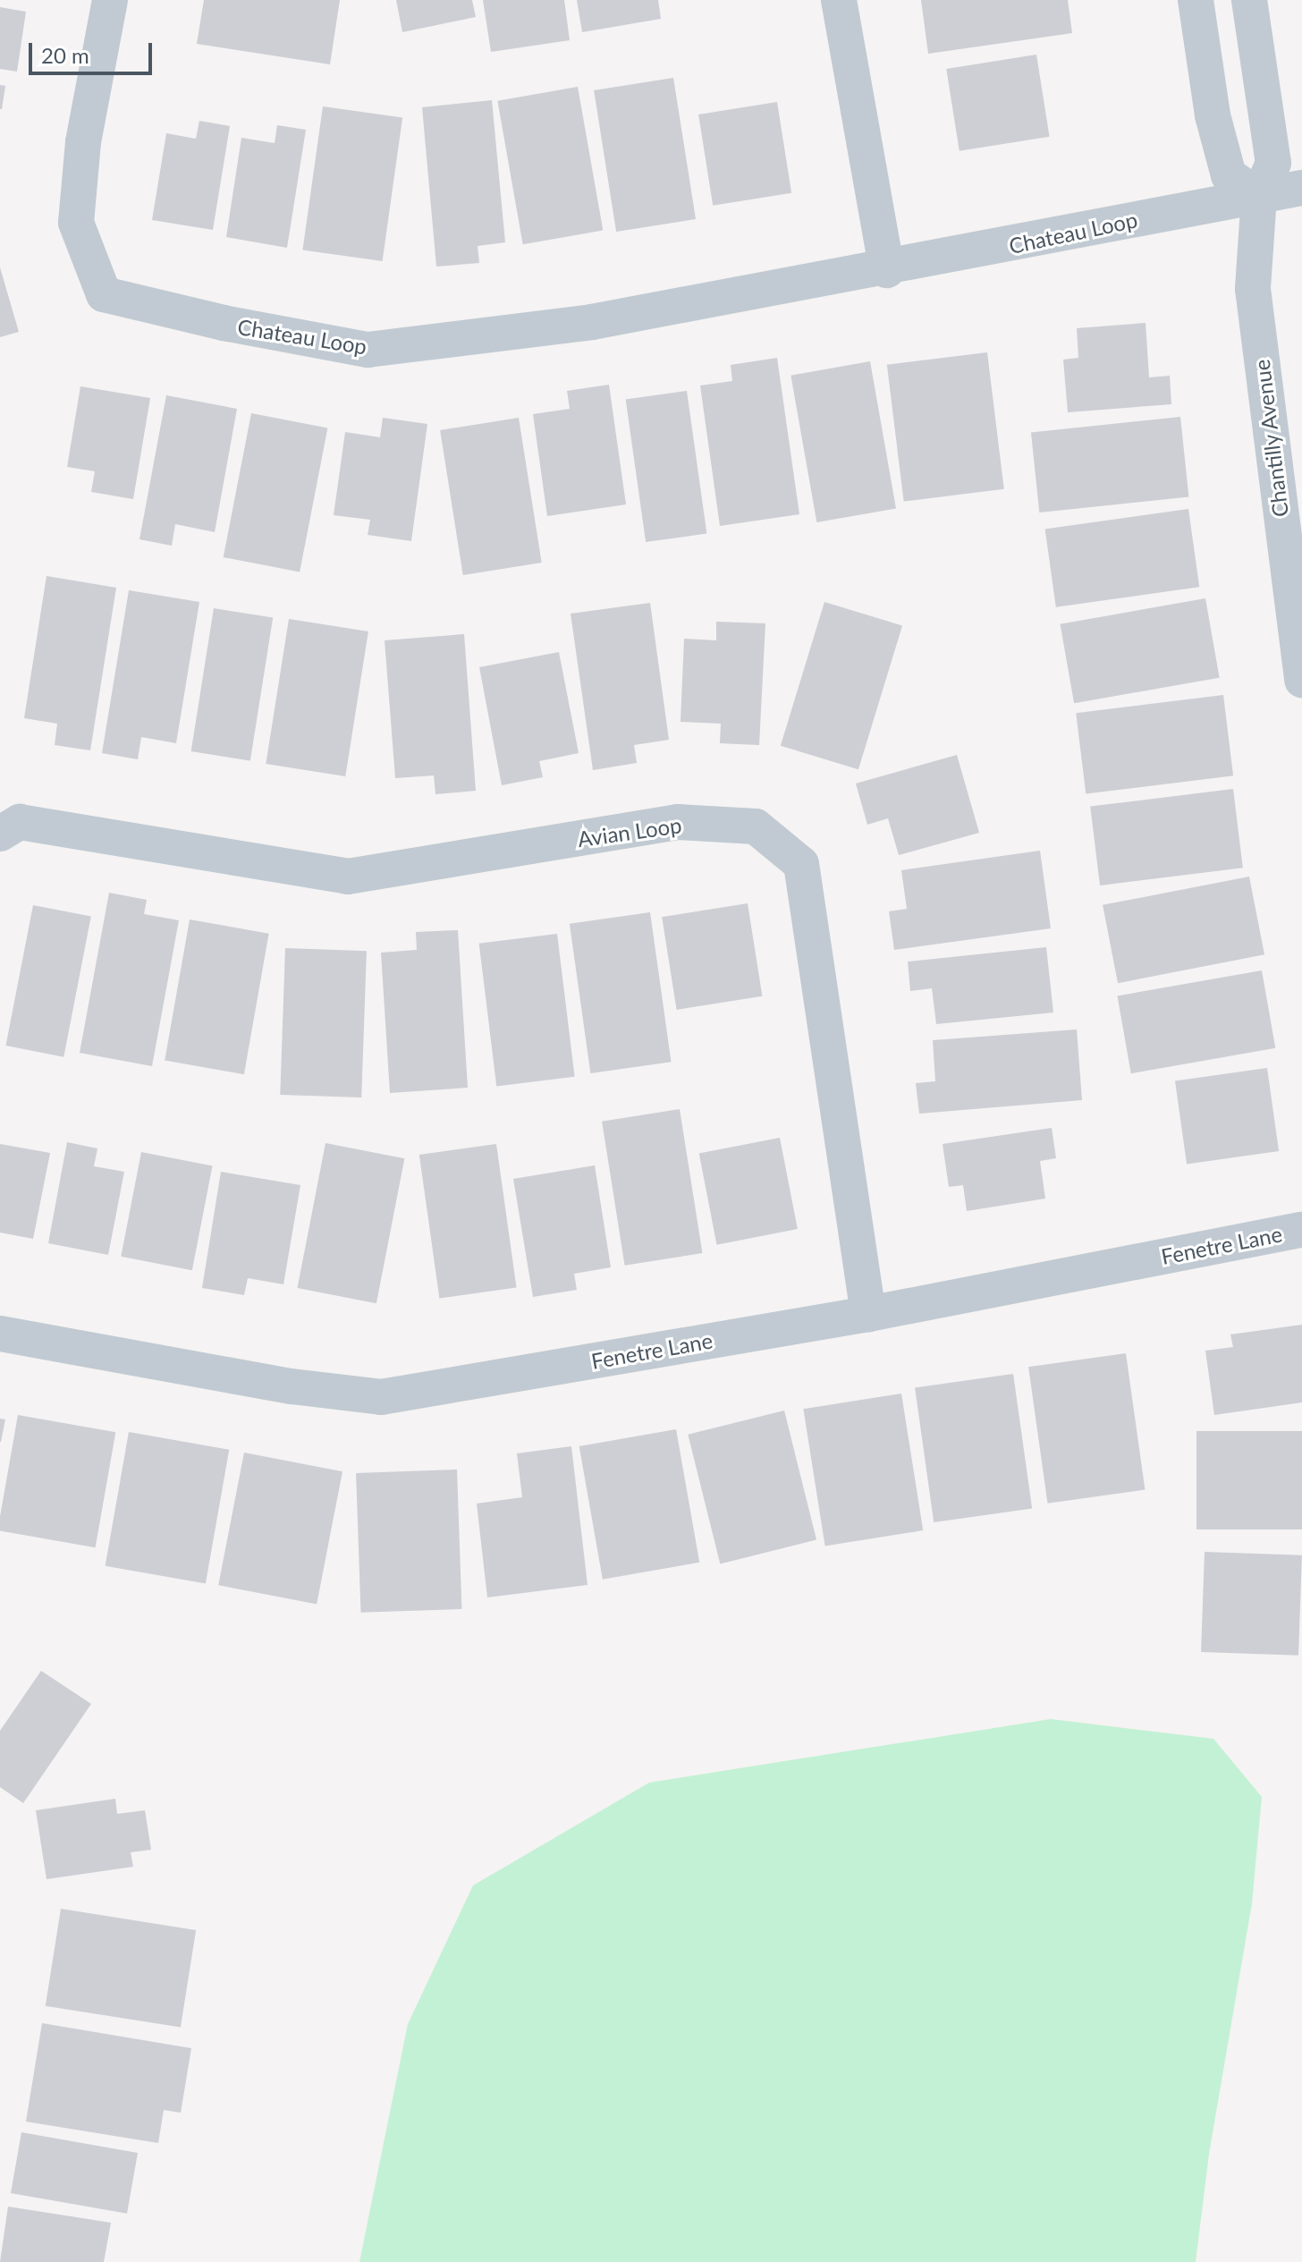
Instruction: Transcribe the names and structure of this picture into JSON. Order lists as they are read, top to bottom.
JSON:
{
  "streets": {
    "street": [
      "Chateau Loop",
      "Chantilly Avenue",
      "Avian Loop",
      "Fenetre Lane"
    ]
  },
  "crossings": [
    ["Chateau Loop", "Chantilly Avenue"],
    ["Avian Loop", "Fenetre Lane"]
  ],
  "scale_bar": "20 m"
}
